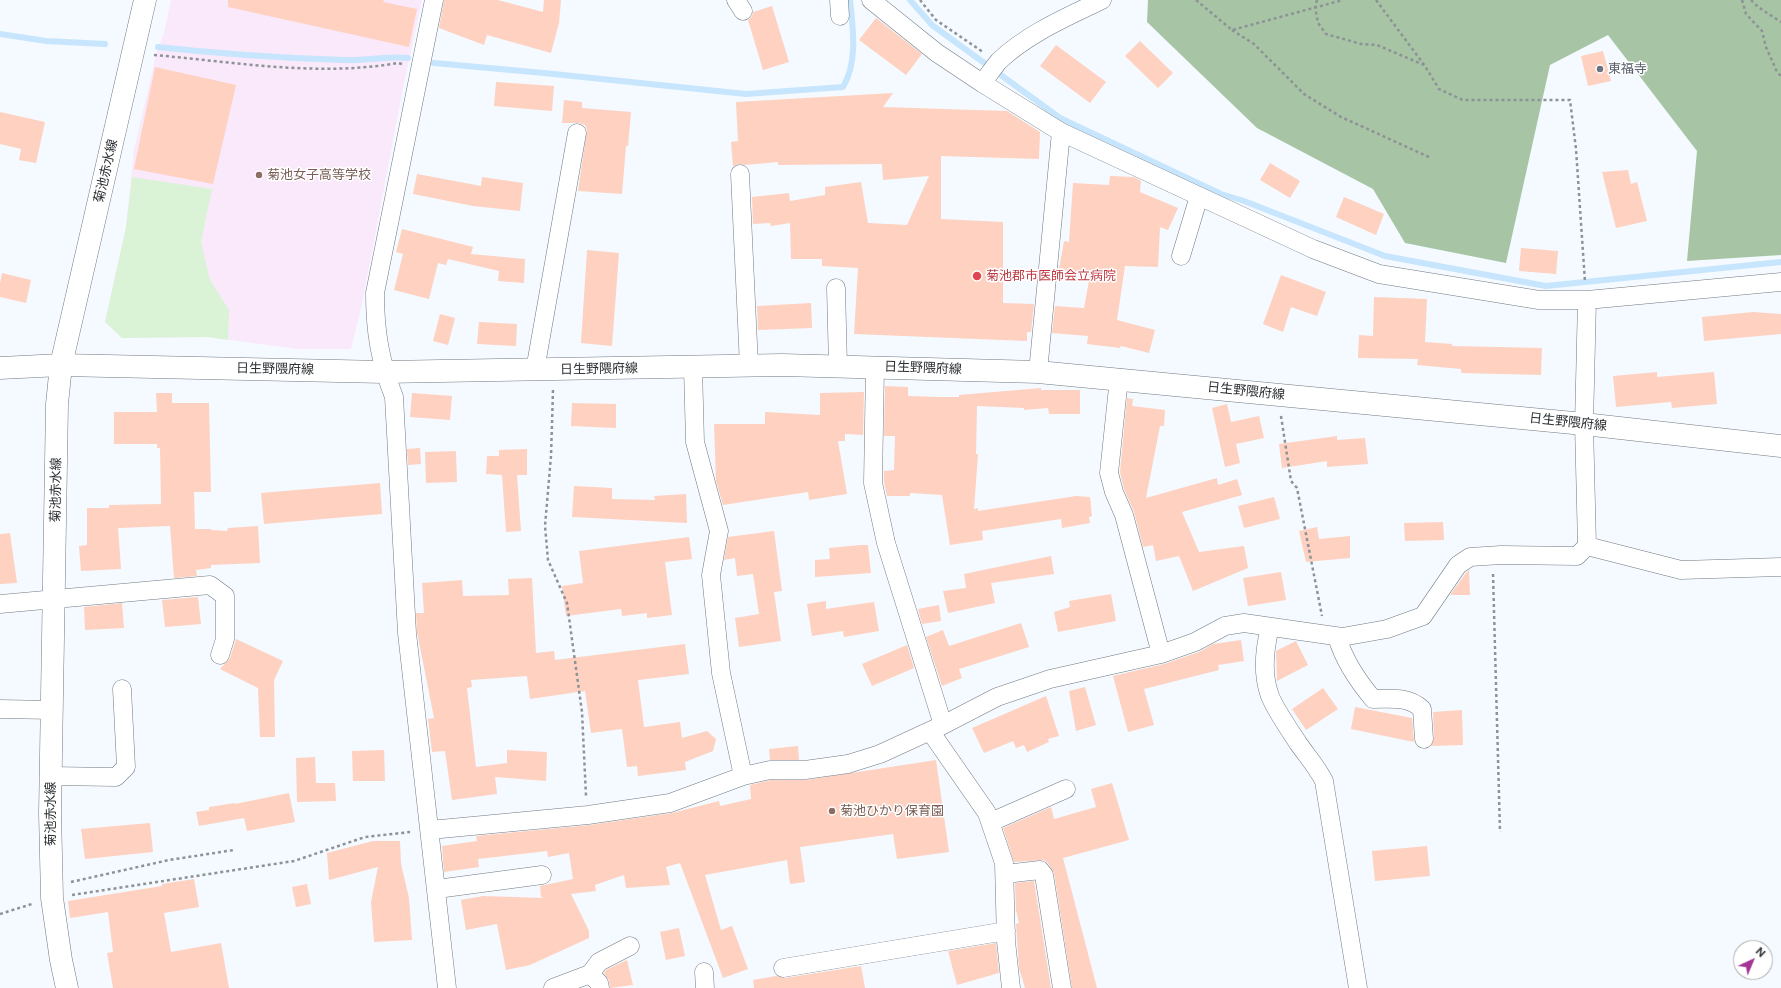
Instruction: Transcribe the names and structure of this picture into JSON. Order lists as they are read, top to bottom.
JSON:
{
  "streets": {
    "main road": ["菊池赤水線", "日生野隈府線"]
  },
  "crossings": [
    ["菊池赤水線", "日生野隈府線"]
  ],
  "places": [
    "東福寺",
    "菊池女子高等学校",
    "菊池郡市医師会立病院",
    "菊池ひかり保育園"
  ],
  "north": "top right"
}
